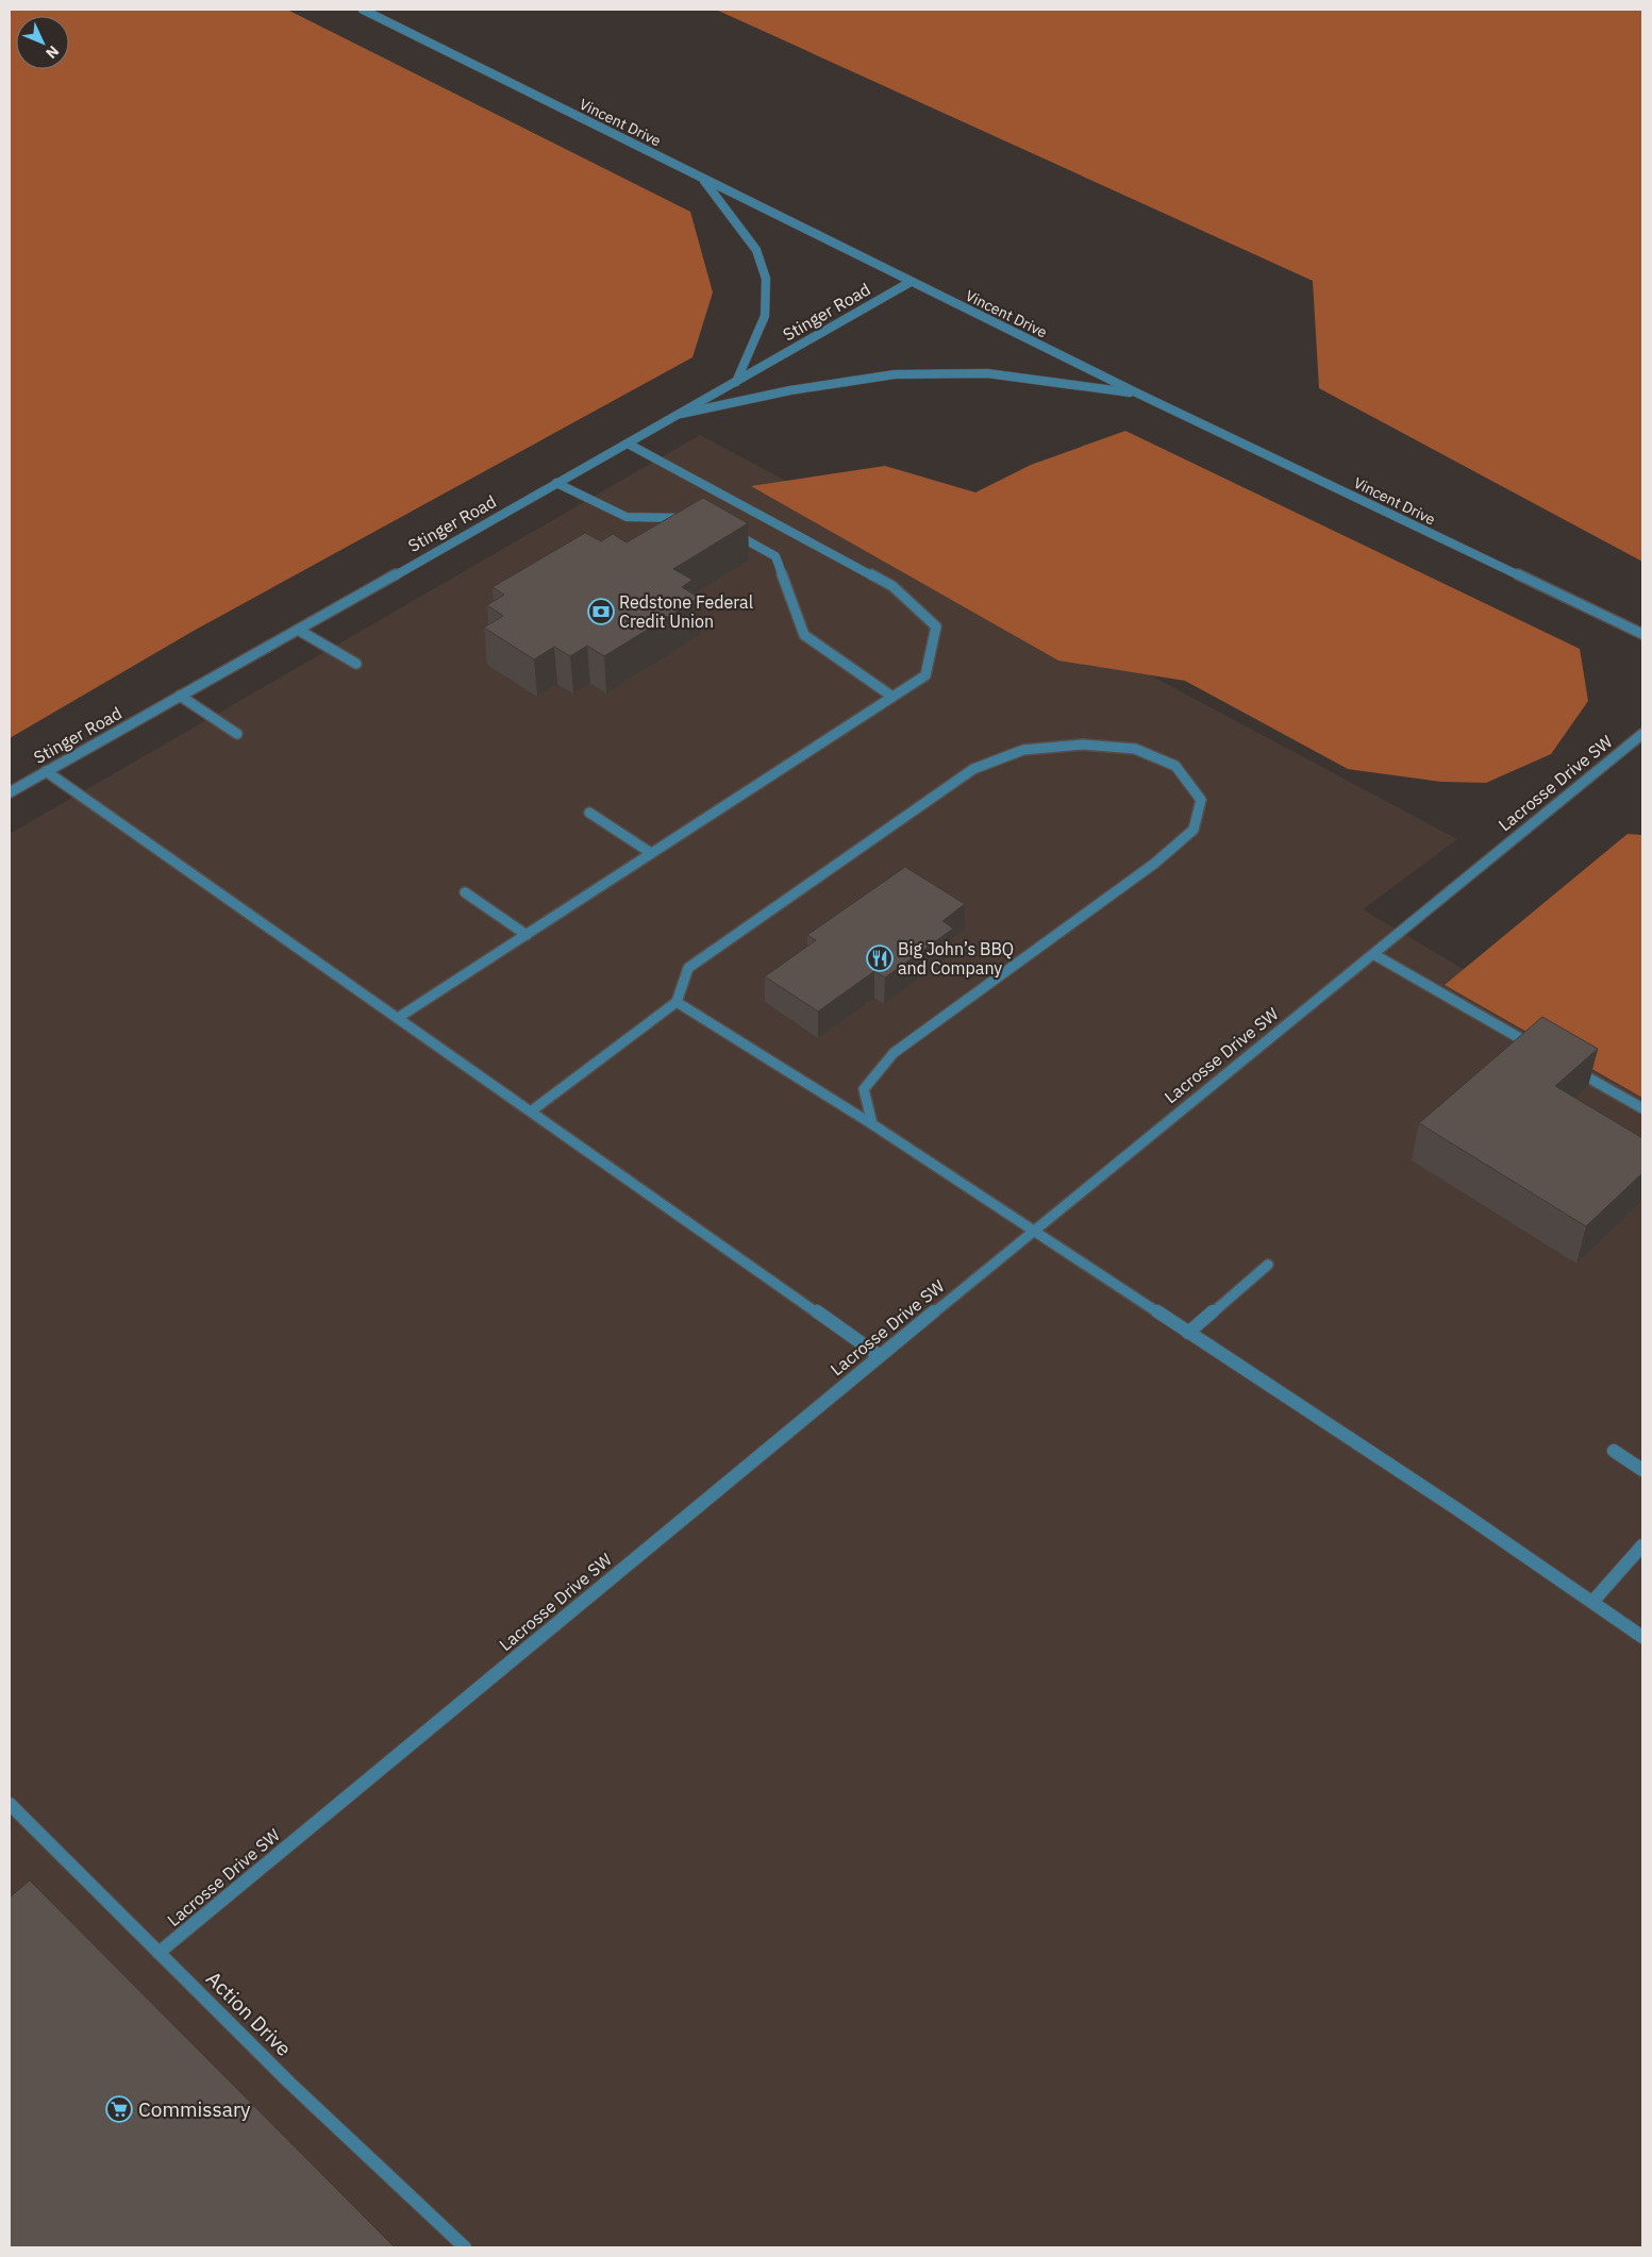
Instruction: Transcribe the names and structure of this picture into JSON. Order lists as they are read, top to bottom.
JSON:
{
  "streets": {
    "street": [
      "Vincent Drive",
      "Stinger Road",
      "Lacrosse Drive SW",
      "Action Drive"
    ]
  },
  "crossings": [
    ["Vincent Drive", "Stinger Road"],
    ["Lacrosse Drive SW", "Action Drive"]
  ],
  "places": {
    "bank": ["Redstone Federal Credit Union"],
    "restaurant": ["Big John’s BBQ and Company"],
    "supermarket": ["Commissary"]
  },
  "north": "bottom right"
}
